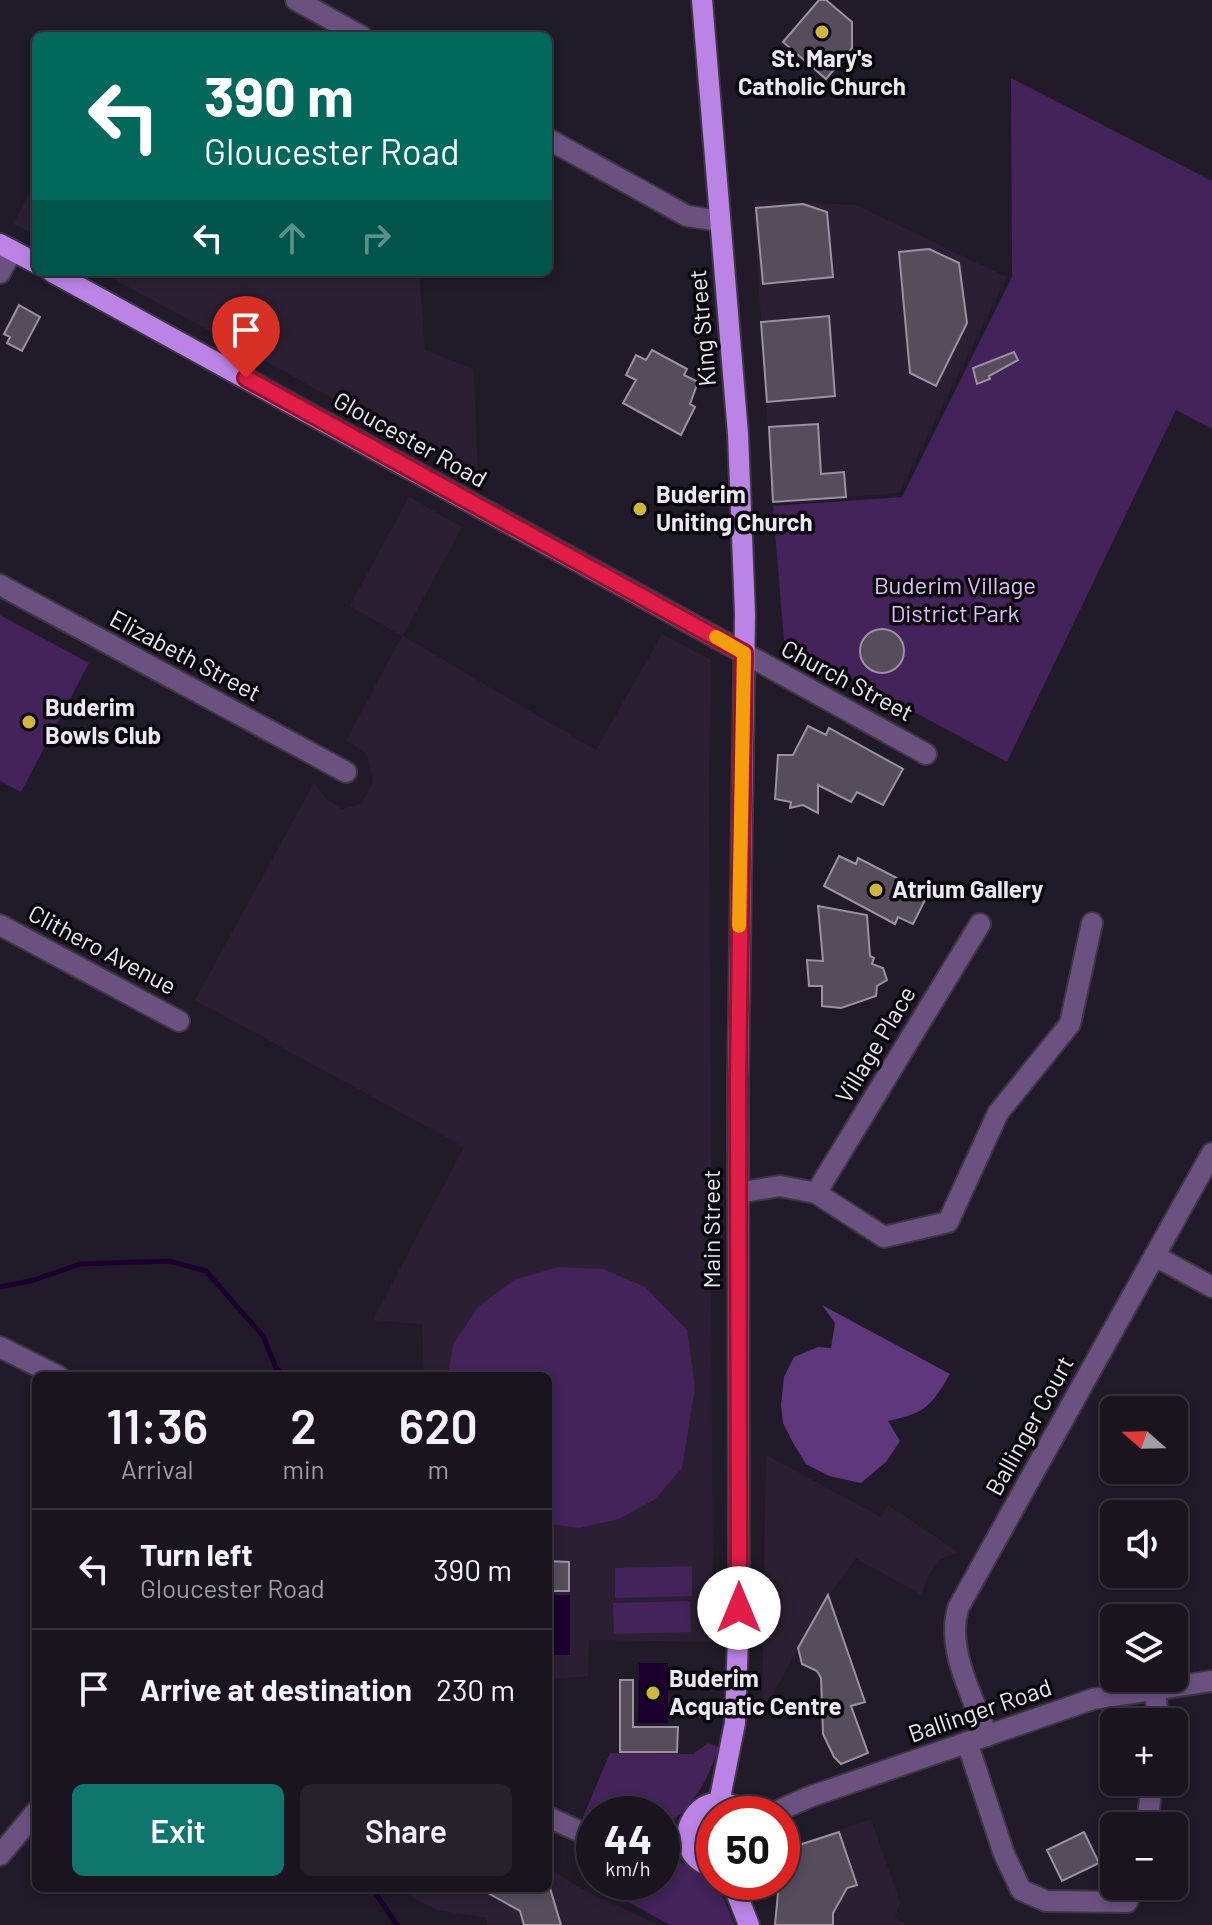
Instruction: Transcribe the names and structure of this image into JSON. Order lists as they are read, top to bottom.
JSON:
{
  "streets": {
    "main road": ["King Street", "Gloucester Road", "Main Street"],
    "street": [
      "Elizabeth Street",
      "Church Street",
      "Clithero Avenue",
      "Village Place",
      "Ballinger Court",
      "Ballinger Road"
    ]
  },
  "crossings": [
    ["King Street", "Gloucester Road"],
    ["King Street", "Church Street"],
    ["King Street", "Main Street"],
    ["Gloucester Road", "Church Street"],
    ["Gloucester Road", "Main Street"],
    ["Church Street", "Main Street"],
    ["Ballinger Court", "Ballinger Road"]
  ],
  "parks": ["Buderim Village District Park"],
  "places": [
    "St. Mary's Catholic Church",
    "Buderim Uniting Church",
    "Buderim Bowls Club",
    "Atrium Gallery",
    "Buderim Acquatic Centre"
  ],
  "north": "left",
  "page": {
    "turn": ["390 m", "Gloucester Road"],
    "eta": [
      "11:36",
      "Arrival",
      "2",
      "min",
      "620",
      "m"
    ],
    "map_buttons": ["+", "−"],
    "list": [
      {
        "name": "Turn left",
        "note": "Gloucester Road",
        "value": "390 m"
      },
      {
        "name": "Arrive at destination",
        "value": "230 m"
      }
    ],
    "buttons": ["Exit", "Share"],
    "speed": "44 km/h",
    "limit": "50"
  }
}
